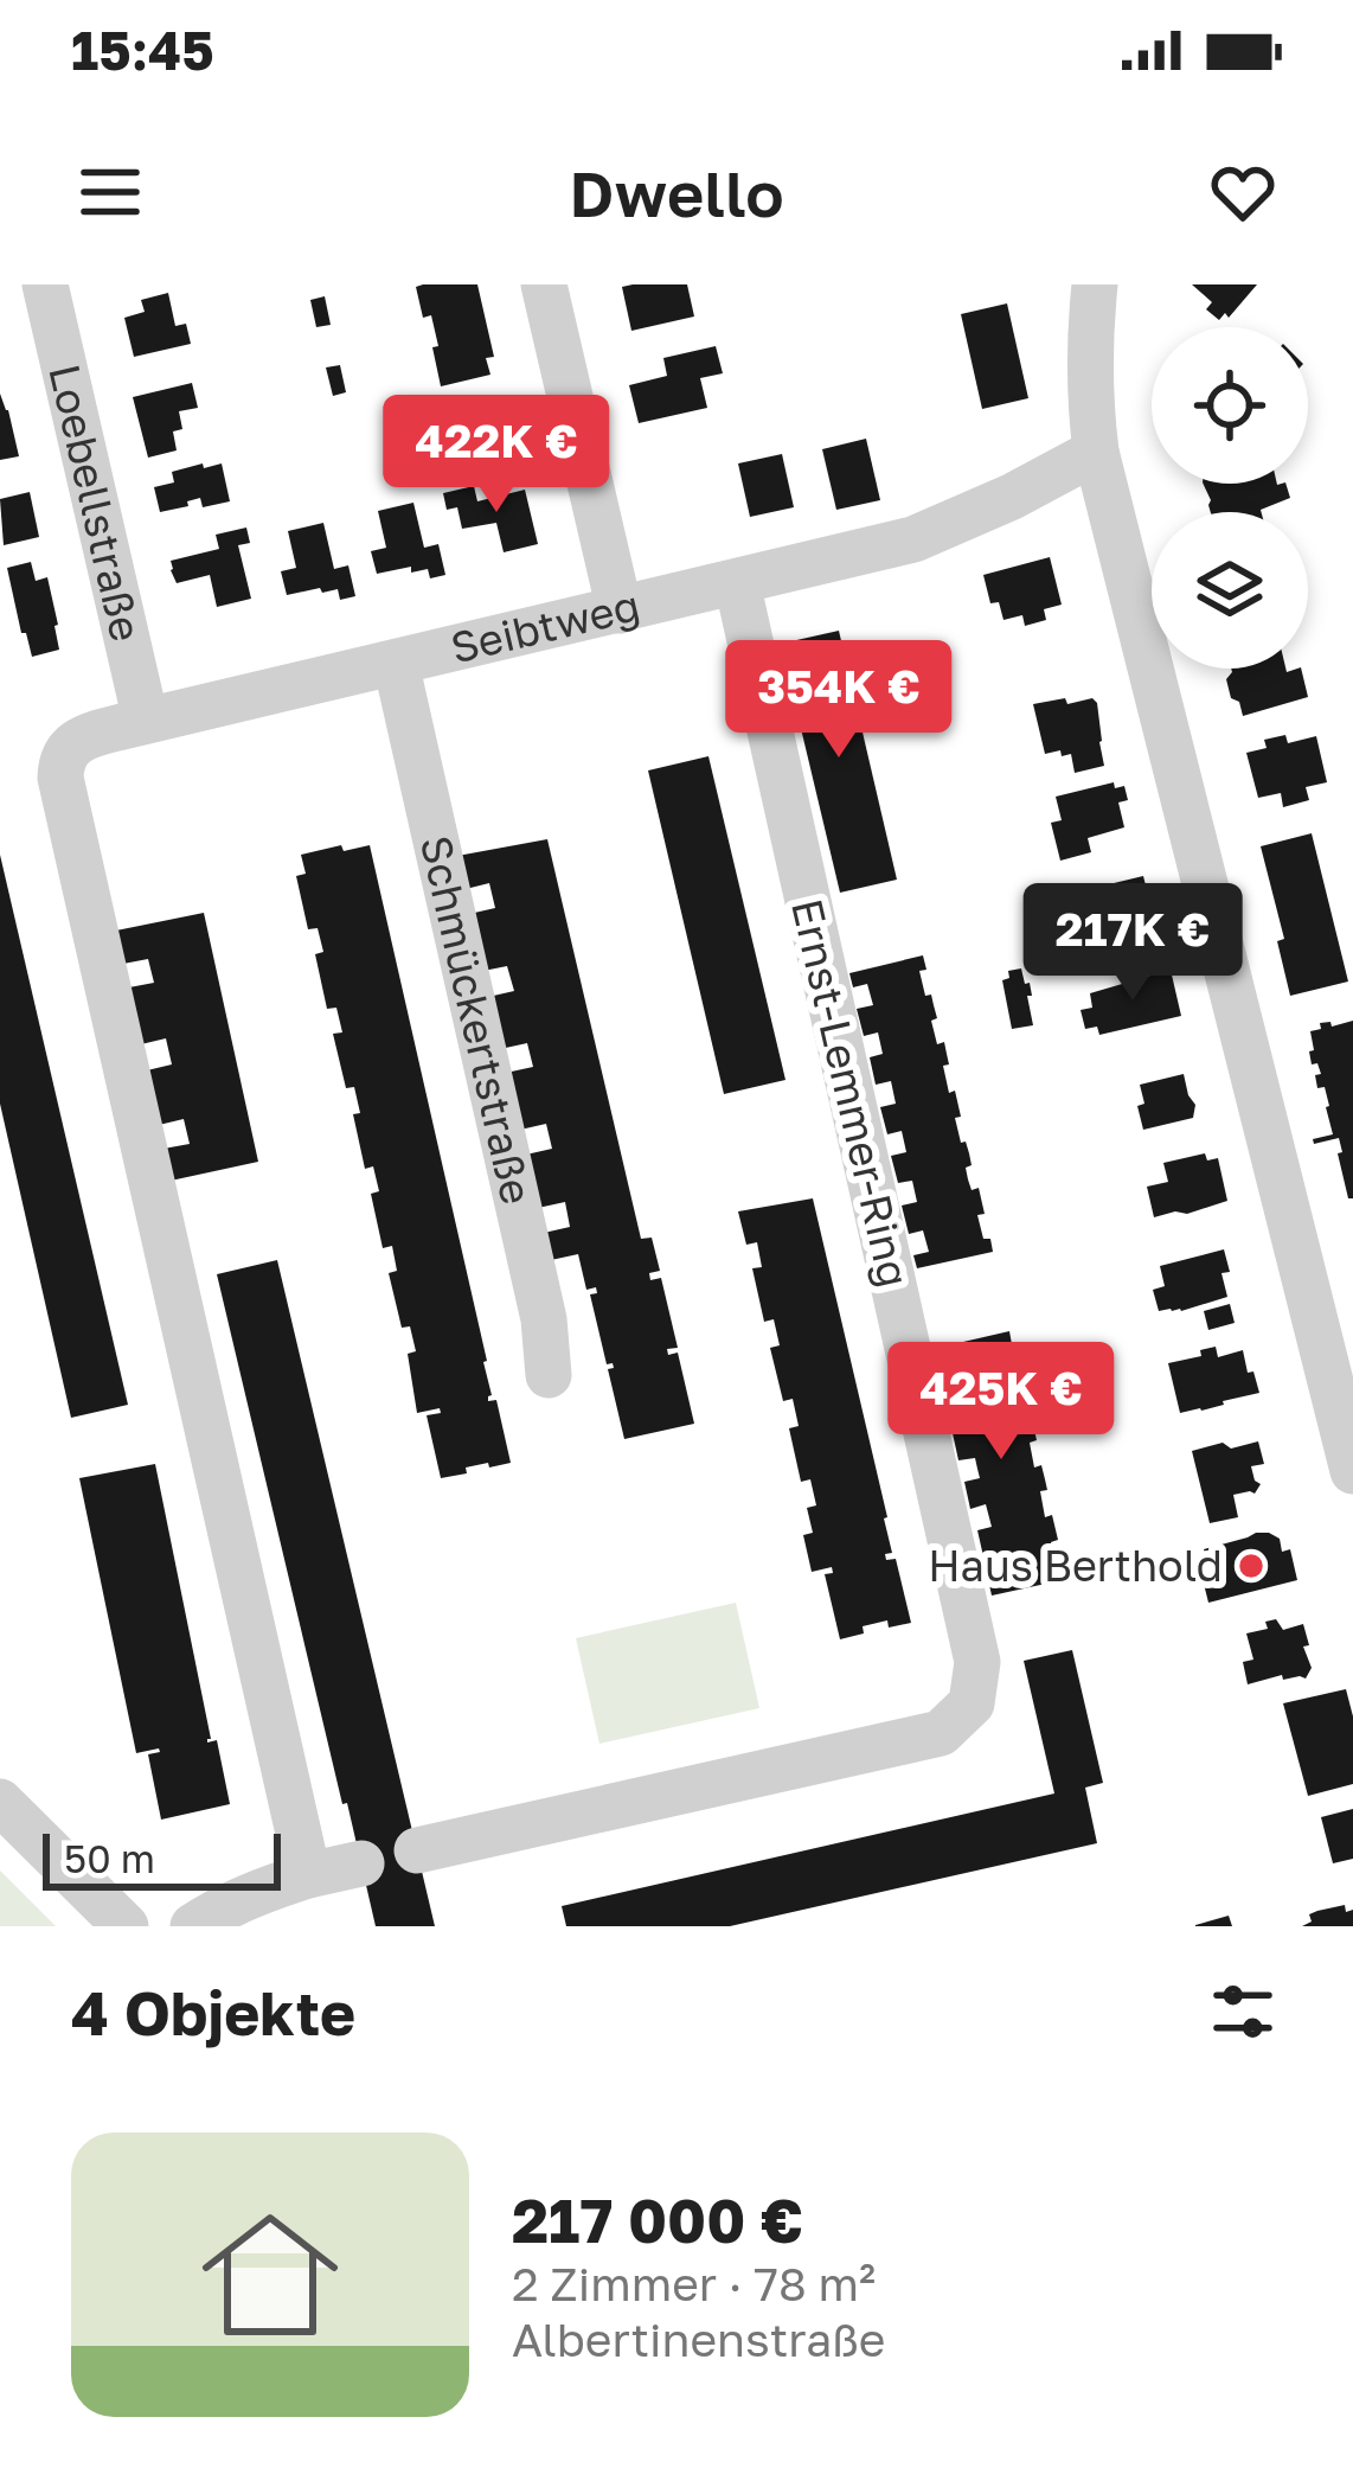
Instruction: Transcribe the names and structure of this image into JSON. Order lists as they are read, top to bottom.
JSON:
{
  "streets": {
    "street": [
      "Loebellstraße",
      "Seibtweg",
      "Schmückertstraße",
      "Ernst-Lemmer-Ring"
    ]
  },
  "crossings": [
    ["Loebellstraße", "Seibtweg"],
    ["Seibtweg", "Schmückertstraße"],
    ["Seibtweg", "Ernst-Lemmer-Ring"]
  ],
  "places": ["Haus Berthold"],
  "scale_bar": "50 m",
  "page": {
    "status": "15:45",
    "header": "Dwello",
    "price": [
      "422K €",
      "354K €",
      "217K €",
      "425K €"
    ],
    "scale": "50 m",
    "heading": "4 Objekte",
    "list": [
      {
        "name": "217 000 €",
        "note": "2 Zimmer · 78 m² · Albertinenstraße"
      }
    ]
  }
}
